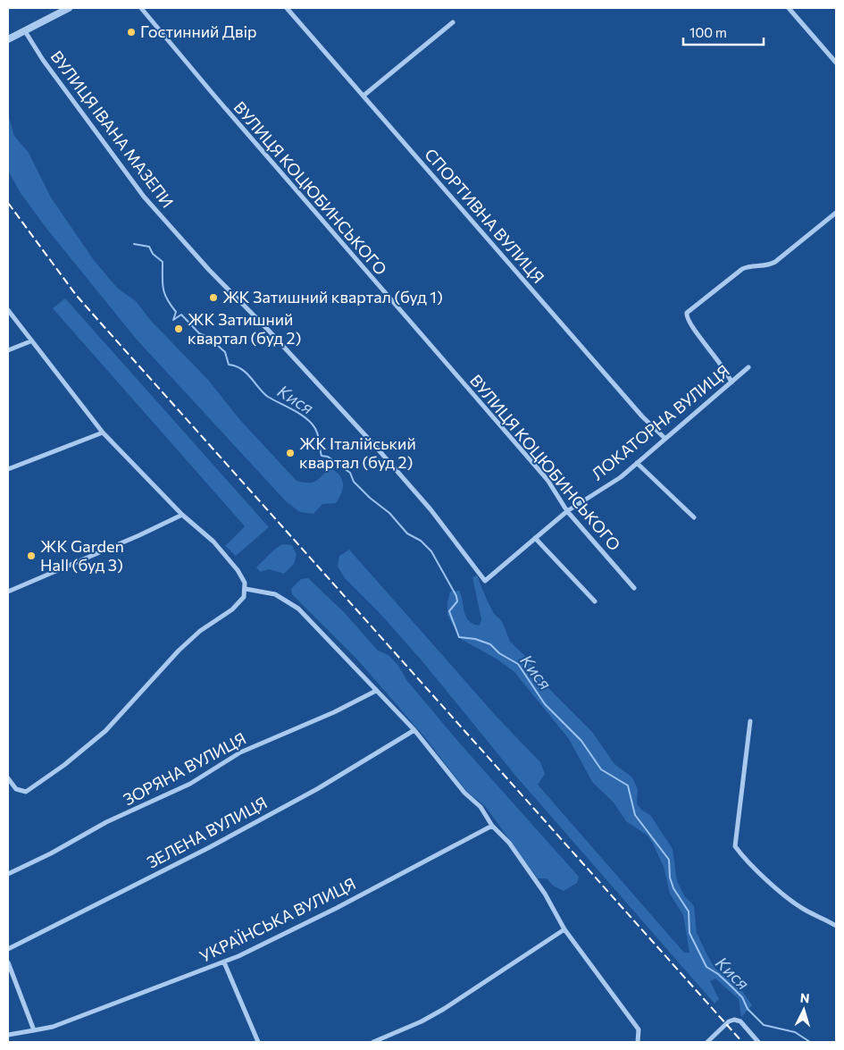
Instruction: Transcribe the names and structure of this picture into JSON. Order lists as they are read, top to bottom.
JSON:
{
  "streets": {
    "street": [
      "ВУЛИЦЯ ІВАНА МАЗЕПИ",
      "ВУЛИЦЯ КОЦЮБИНСЬКОГО",
      "СПОРТИВНА ВУЛИЦЯ",
      "ЛОКАТОРНА ВУЛИЦЯ",
      "ЗОРЯНА ВУЛИЦЯ",
      "ЗЕЛЕНА ВУЛИЦЯ",
      "УКРАЇНСЬКА ВУЛИЦЯ"
    ]
  },
  "crossings": [
    ["ВУЛИЦЯ ІВАНА МАЗЕПИ", "ЛОКАТОРНА ВУЛИЦЯ"],
    ["ВУЛИЦЯ КОЦЮБИНСЬКОГО", "ЛОКАТОРНА ВУЛИЦЯ"],
    ["СПОРТИВНА ВУЛИЦЯ", "ЛОКАТОРНА ВУЛИЦЯ"]
  ],
  "water": ["Кися"],
  "places": [
    "Гостинний Двір",
    "ЖК Затишний квартал (буд 1)",
    "ЖК Затишний квартал (буд 2)",
    "ЖК Італійський квартал (буд 2)",
    "ЖК Garden Hall (буд 3)"
  ],
  "scale_bar": "100 m",
  "north": "top"
}
